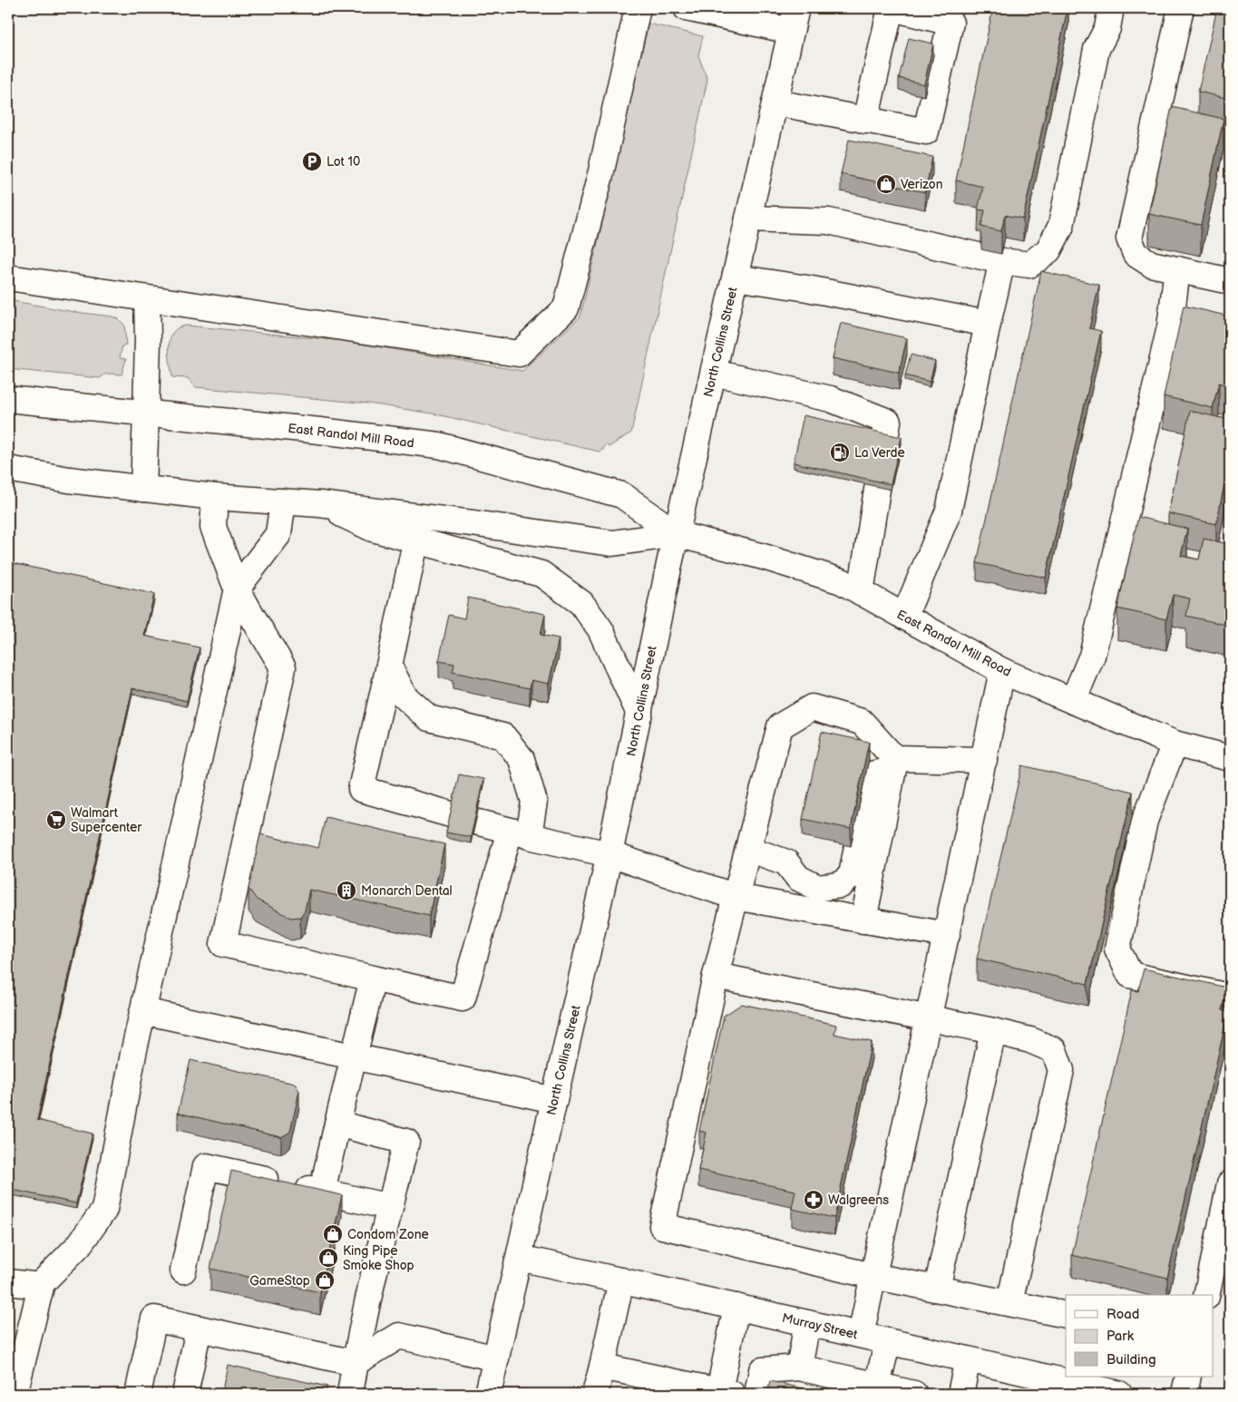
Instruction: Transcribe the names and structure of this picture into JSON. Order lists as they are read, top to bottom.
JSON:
{
  "streets": {
    "main road": ["North Collins Street", "East Randol Mill Road", "Murray Street"]
  },
  "crossings": [
    ["North Collins Street", "East Randol Mill Road"],
    ["North Collins Street", "Murray Street"]
  ],
  "places": {
    "parking": ["Lot 10"],
    "shop": [
      "Verizon",
      "Condom Zone",
      "King Pipe Smoke Shop",
      "GameStop"
    ],
    "fuel station": ["La Verde"],
    "supermarket": ["Walmart Supercenter"],
    "building": ["Monarch Dental"],
    "pharmacy": ["Walgreens"]
  },
  "legend": ["Road", "Park", "Building"]
}
